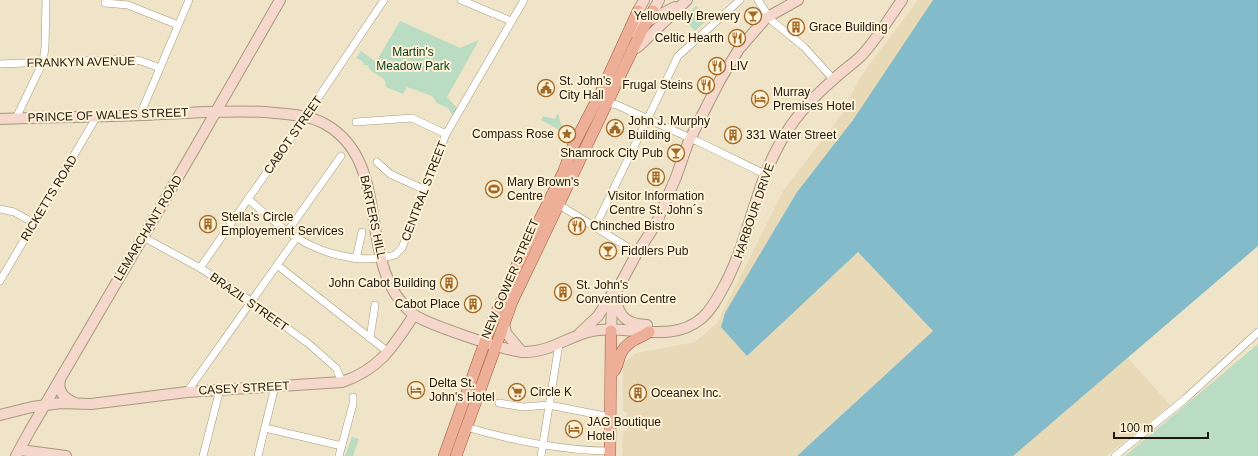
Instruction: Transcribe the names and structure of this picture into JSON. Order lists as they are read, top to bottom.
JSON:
{
  "streets": {
    "main road": [
      "PRINCE OF WALES STREET",
      "HARBOUR DRIVE",
      "BARTERS HILL",
      "LEMARCHANT ROAD",
      "NEW GOWER STREET",
      "CASEY STREET"
    ],
    "street": [
      "FRANKYN AVENUE",
      "CABOT STREET",
      "CENTRAL STREET",
      "RICKETTS ROAD",
      "BRAZIL STREET"
    ]
  },
  "crossings": [
    ["PRINCE OF WALES STREET", "RICKETTS ROAD"],
    ["PRINCE OF WALES STREET", "BARTERS HILL"],
    ["PRINCE OF WALES STREET", "LEMARCHANT ROAD"],
    ["CABOT STREET", "BARTERS HILL"],
    ["CABOT STREET", "BRAZIL STREET"],
    ["CENTRAL STREET", "BARTERS HILL"],
    ["HARBOUR DRIVE", "BARTERS HILL"],
    ["BARTERS HILL", "LEMARCHANT ROAD"],
    ["BARTERS HILL", "NEW GOWER STREET"],
    ["BARTERS HILL", "CASEY STREET"],
    ["LEMARCHANT ROAD", "BRAZIL STREET"],
    ["LEMARCHANT ROAD", "CASEY STREET"],
    ["BRAZIL STREET", "CASEY STREET"]
  ],
  "parks": ["Martin's Meadow Park"],
  "places": {
    "bar": ["Yellowbelly Brewery", "Shamrock City Pub", "Fiddlers Pub"],
    "building": [
      "Grace Building",
      "331 Water Street",
      "Visitor Information Centre St. John´s",
      "Stella's Circle Employement Services",
      "John Cabot Building",
      "St. John's Convention Centre",
      "Cabot Place",
      "Oceanex Inc."
    ],
    "restaurant": [
      "Celtic Hearth",
      "LIV",
      "Frugal Steins",
      "Chinched Bistro"
    ],
    "public building": ["St. John's City Hall", "John J. Murphy Building"],
    "hotel": ["Murray Premises Hotel", "Delta St. John's Hotel", "JAG Boutique Hotel"],
    "place": ["Compass Rose"],
    "sports": ["Mary Brown's Centre"],
    "supermarket": ["Circle K"]
  },
  "scale_bar": "100 m"
}
